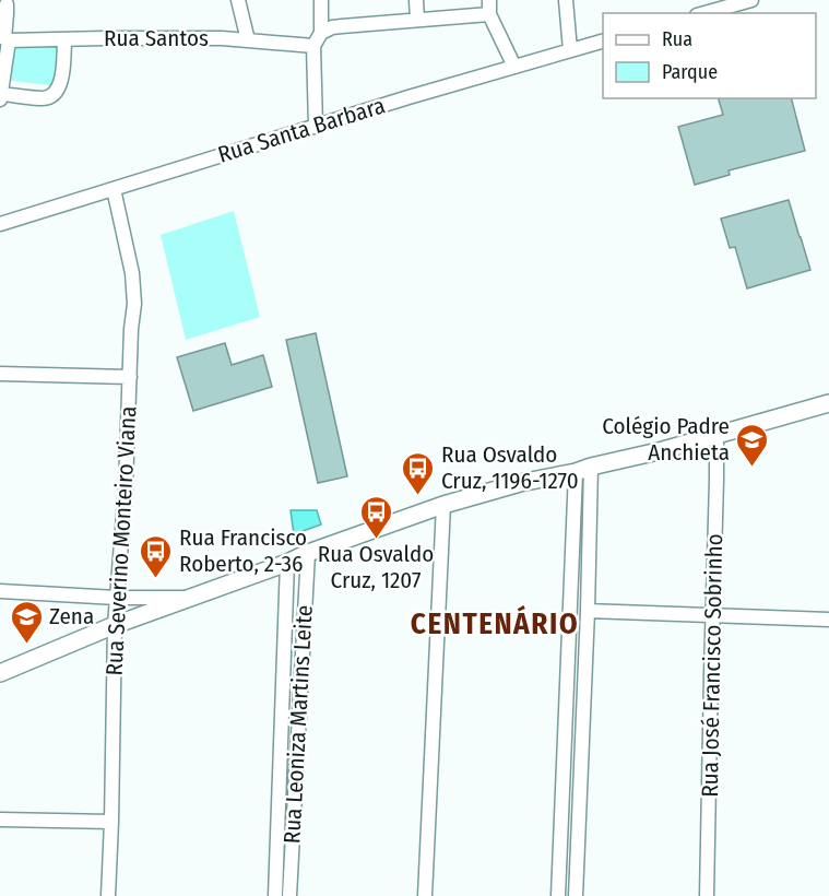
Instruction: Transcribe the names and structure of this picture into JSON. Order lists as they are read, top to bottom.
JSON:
{
  "streets": {
    "street": [
      "Rua Santos",
      "Rua Santa Barbara",
      "Rua Severino Monteiro Viana",
      "Rua José Francisco Sobrinho",
      "Rua Leoniza Martins Leite"
    ]
  },
  "crossings": [
    ["Rua Santa Barbara", "Rua Severino Monteiro Viana"]
  ],
  "districts": ["CENTENÁRIO"],
  "places": {
    "school or university": ["Colégio Padre Anchieta", "Zena"],
    "bus stop": ["Rua Osvaldo Cruz, 1196-1270", "Rua Osvaldo Cruz, 1207", "Rua Francisco Roberto, 2-36"]
  },
  "legend": ["Rua", "Parque"]
}
